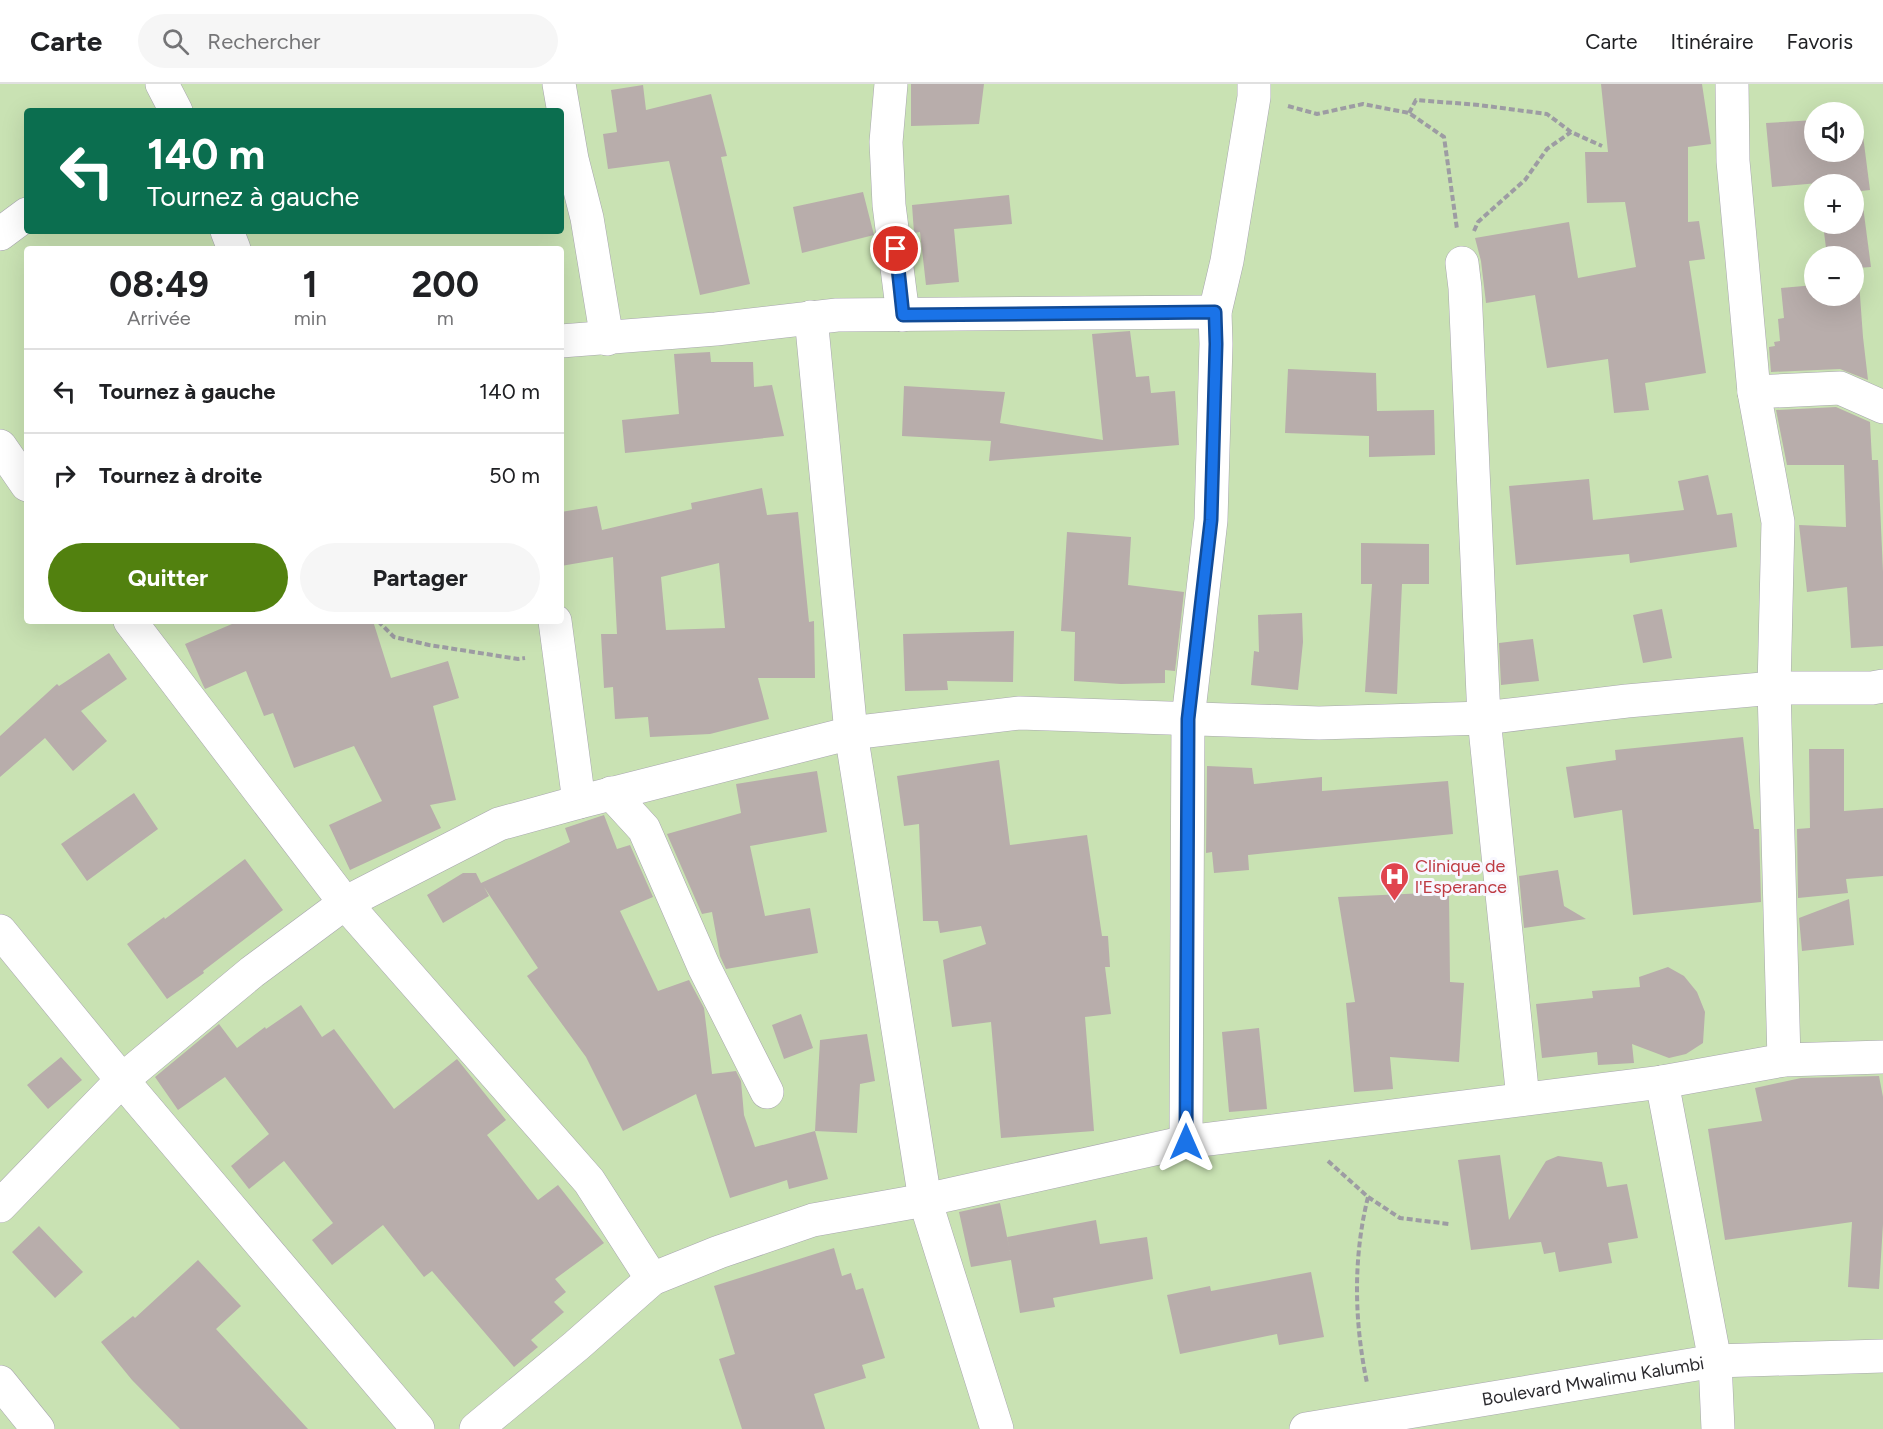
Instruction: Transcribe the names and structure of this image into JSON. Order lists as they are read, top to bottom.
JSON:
{
  "streets": {
    "street": ["Boulevard Mwalimu Kalumbi"]
  },
  "places": {
    "hospital": ["Clinique de l'Esperance"]
  },
  "page": {
    "header": "Carte",
    "search": "Rechercher",
    "nav": ["Carte", "Itinéraire", "Favoris"],
    "map_buttons": ["+", "−"],
    "turn": ["140 m", "Tournez à gauche"],
    "eta": [
      "08:49",
      "Arrivée",
      "1",
      "min",
      "200",
      "m"
    ],
    "list": [
      {
        "name": "Tournez à gauche",
        "value": "140 m"
      },
      {
        "name": "Tournez à droite",
        "value": "50 m"
      }
    ],
    "buttons": ["Quitter", "Partager"]
  }
}
